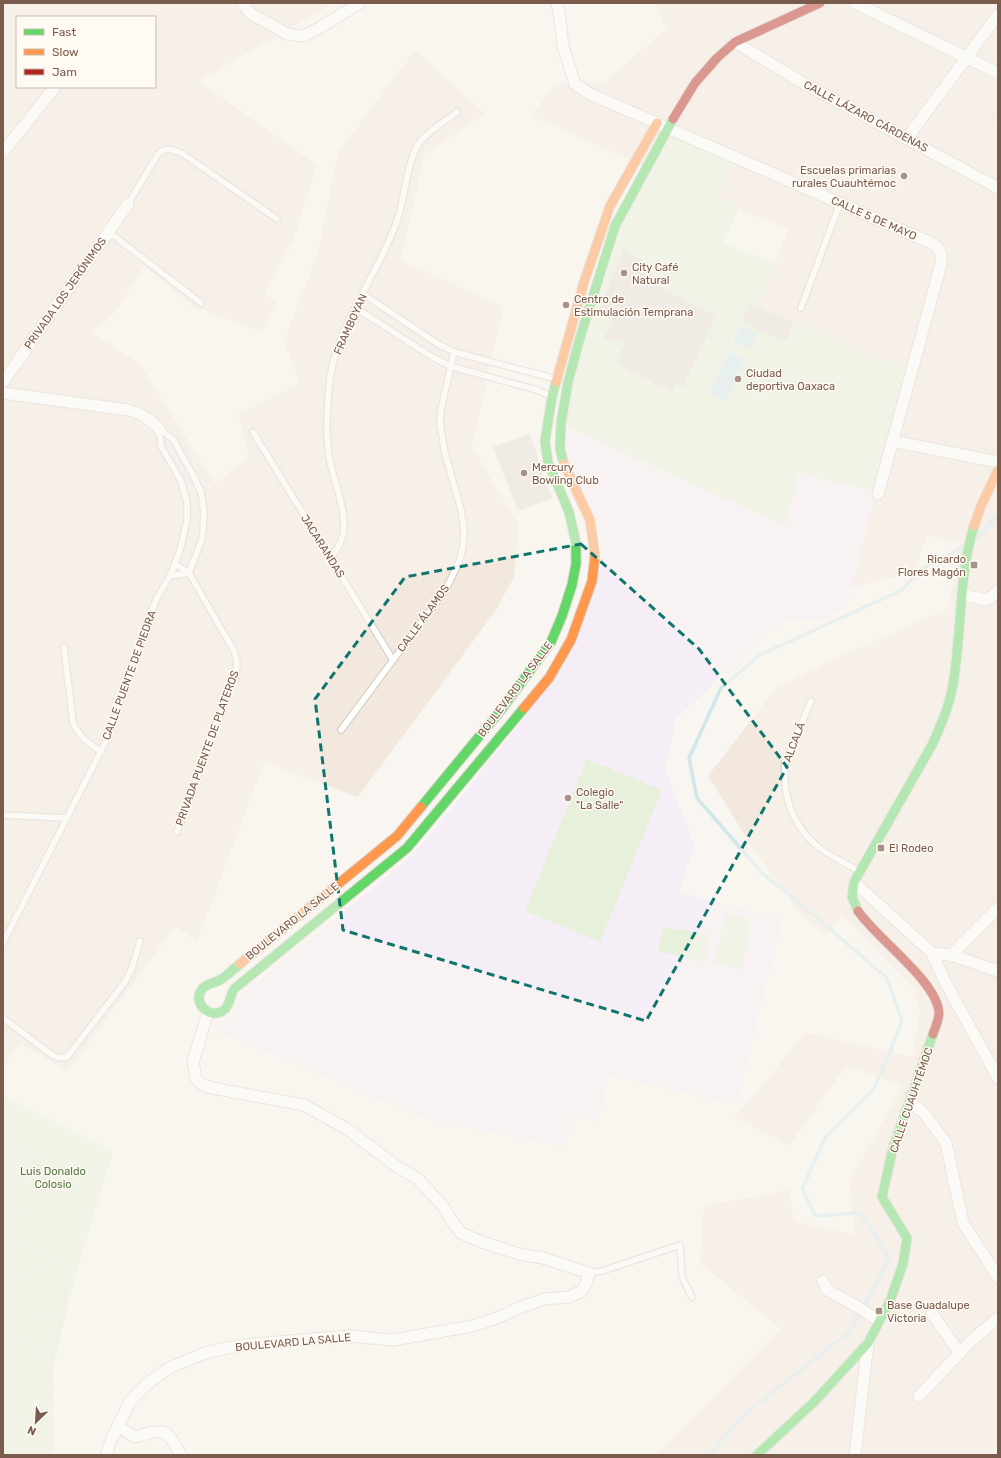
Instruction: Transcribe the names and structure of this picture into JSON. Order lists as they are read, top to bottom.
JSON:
{
  "streets": {
    "street": [
      "CALLE LÁZARO CÁRDENAS",
      "CALLE 5 DE MAYO",
      "PRIVADA LOS JERÓNIMOS",
      "BOULEVARD LA SALLE",
      "CALLE CUAUHTÉMOC"
    ],
    "lane": [
      "FRAMBOYAN",
      "JACARANDAS",
      "CALLE ÁLAMOS",
      "CALLE PUENTE DE PIEDRA",
      "ALCALÁ",
      "PRIVADA PUENTE DE PLATEROS"
    ]
  },
  "crossings": [
    ["CALLE LÁZARO CÁRDENAS", "BOULEVARD LA SALLE"],
    ["CALLE 5 DE MAYO", "BOULEVARD LA SALLE"],
    ["FRAMBOYAN", "JACARANDAS"],
    ["JACARANDAS", "CALLE ÁLAMOS"],
    ["CALLE PUENTE DE PIEDRA", "PRIVADA PUENTE DE PLATEROS"]
  ],
  "parks": ["Luis Donaldo Colosio"],
  "places": {
    "other": [
      "Escuelas primarias rurales Cuauhtémoc",
      "City Café Natural",
      "Centro de Estimulación Temprana",
      "Ciudad deportiva Oaxaca",
      "Mercury Bowling Club",
      "Colegio \"La Salle\""
    ],
    "transit": ["Ricardo Flores Magón", "El Rodeo", "Base Guadalupe Victoria"]
  },
  "legend": ["Fast", "Slow", "Jam"],
  "north": "bottom left"
}
